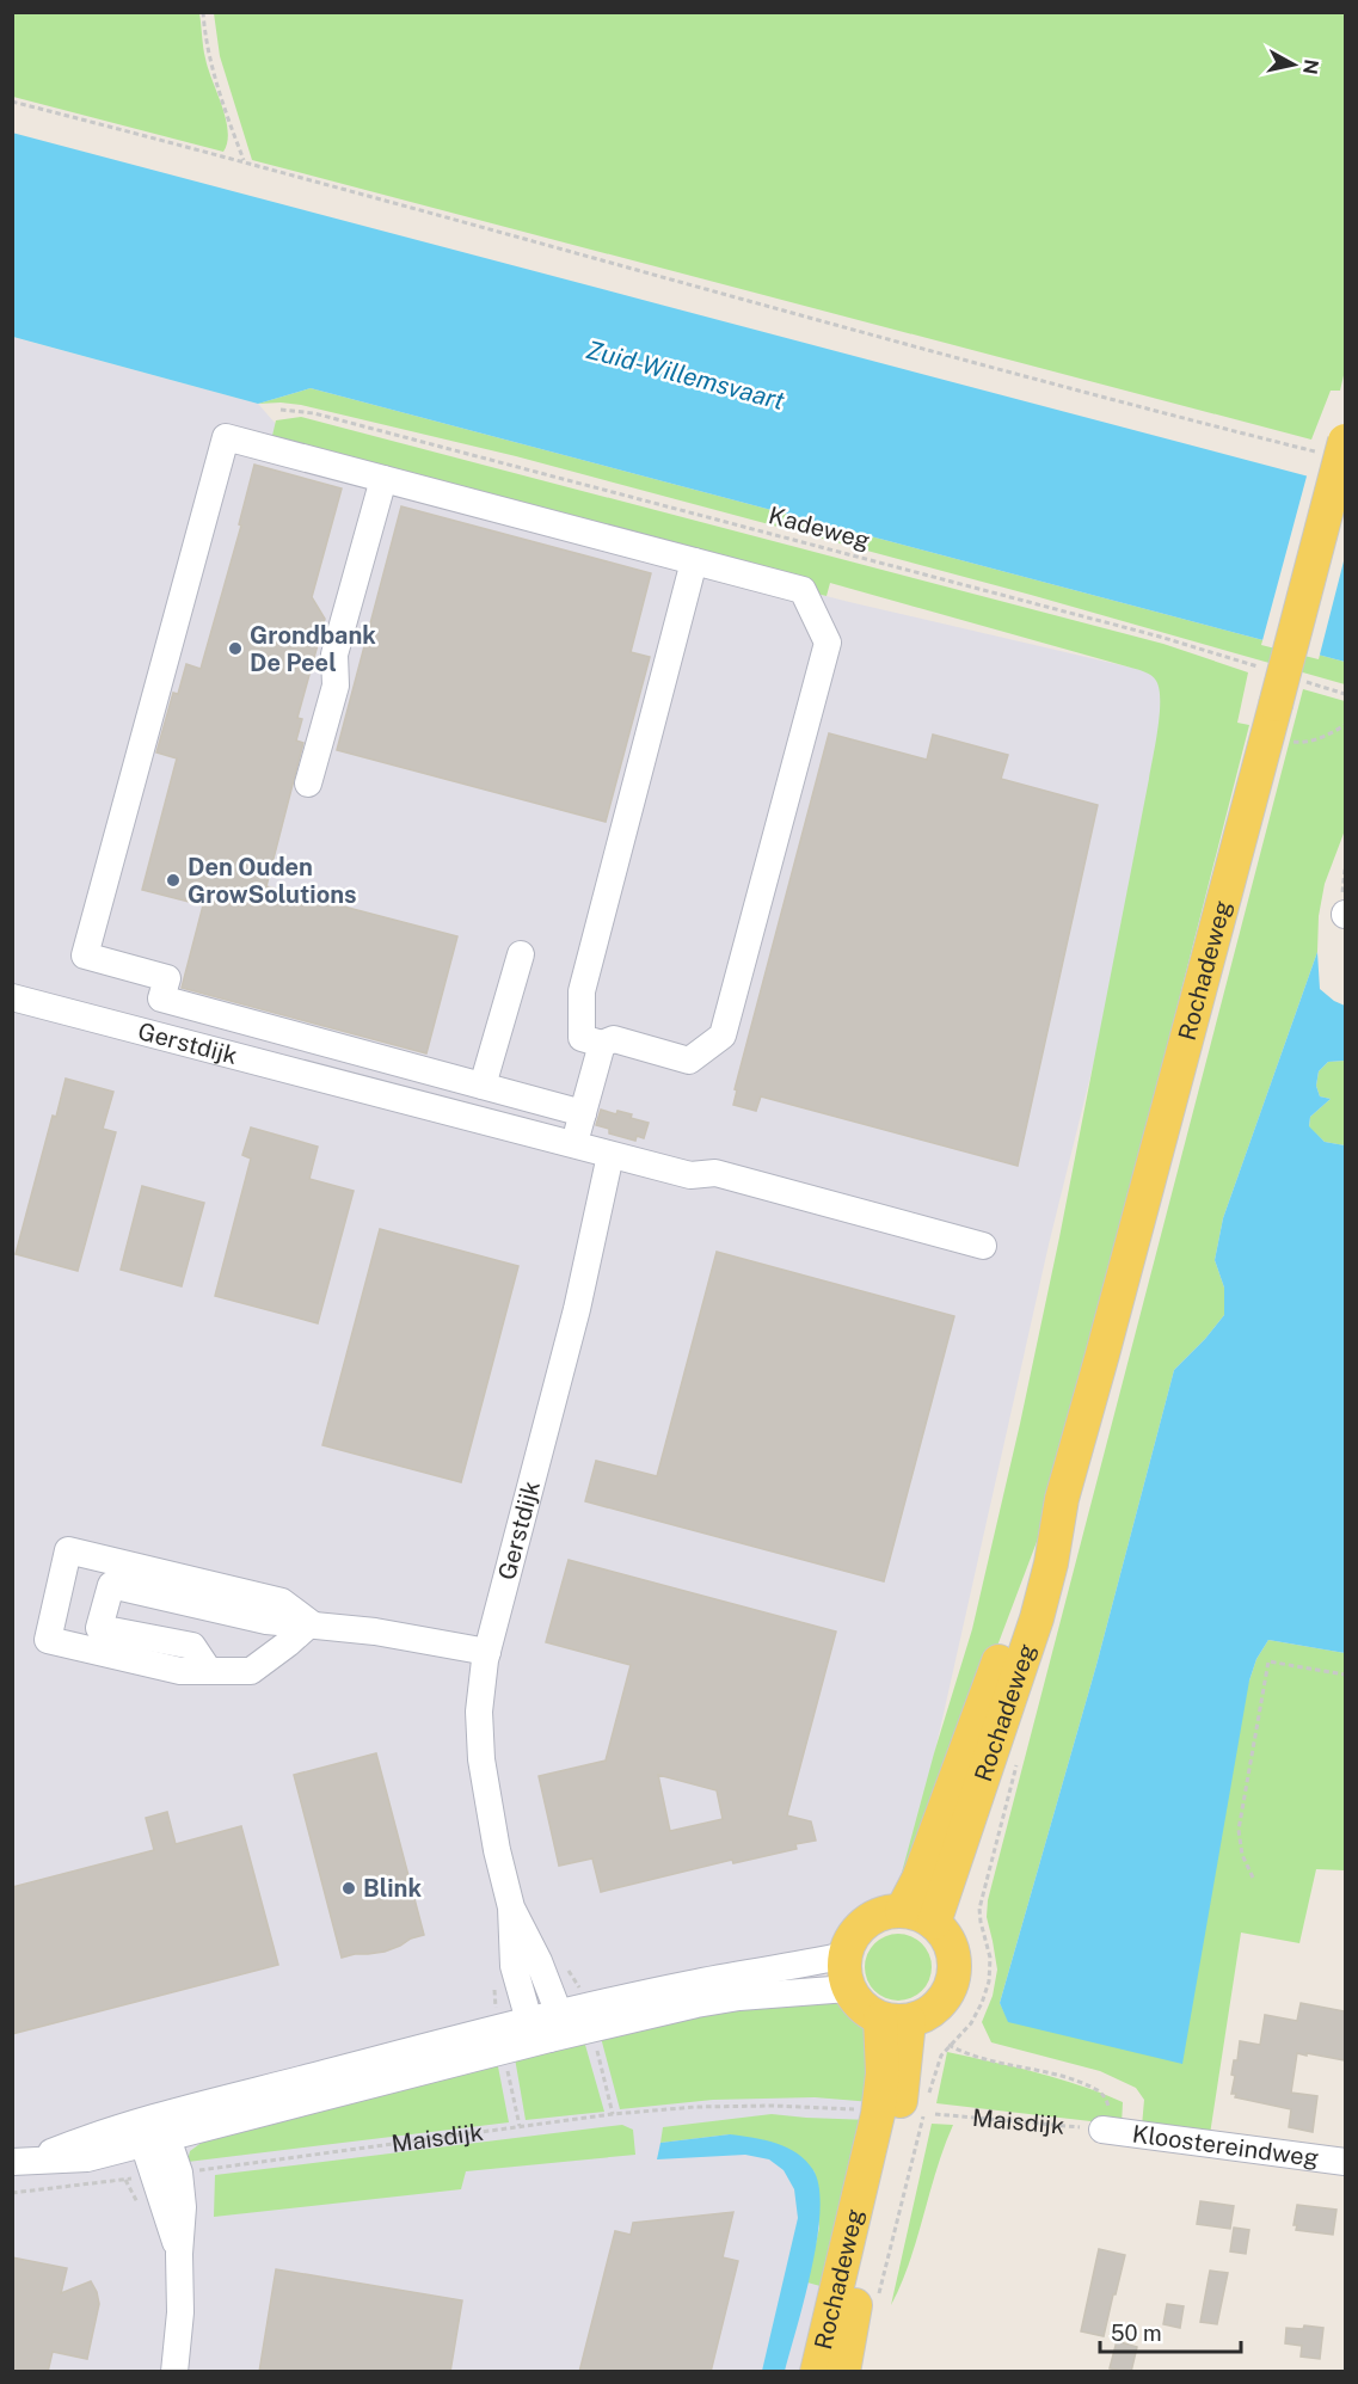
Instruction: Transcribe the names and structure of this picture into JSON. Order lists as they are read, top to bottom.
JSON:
{
  "streets": {
    "main road": ["Rochadeweg"],
    "street": ["Gerstdijk", "Kloostereindweg"],
    "path": ["Kadeweg", "Maisdijk"]
  },
  "crossings": [
    ["Rochadeweg", "Maisdijk"],
    ["Rochadeweg", "Kloostereindweg"],
    ["Maisdijk", "Kloostereindweg"]
  ],
  "water": ["Zuid-Willemsvaart"],
  "places": ["Grondbank De Peel", "Den Ouden GrowSolutions", "Blink"],
  "scale_bar": "50 m",
  "north": "right"
}
